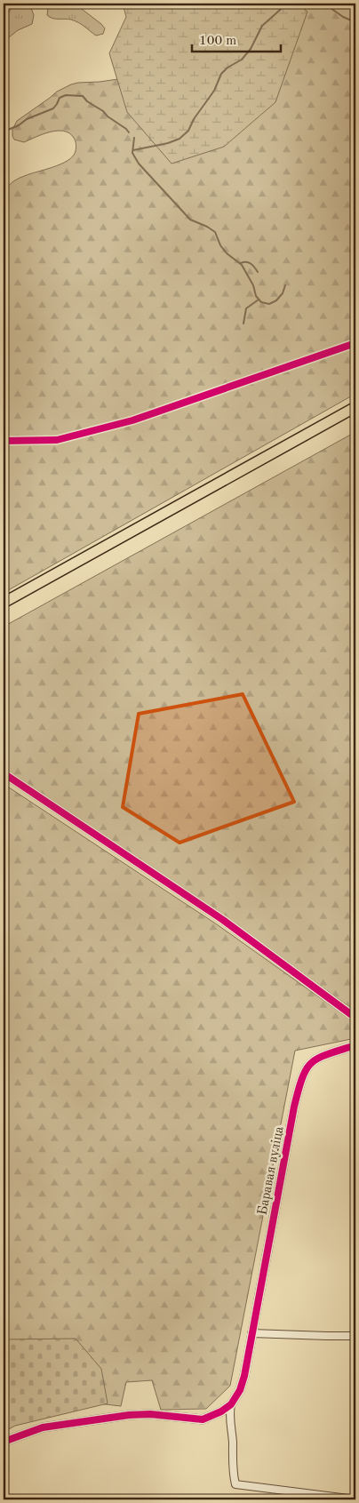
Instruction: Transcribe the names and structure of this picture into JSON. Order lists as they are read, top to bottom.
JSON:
{
  "streets": {
    "street": ["Баравая вуліца"]
  },
  "scale_bar": "100 m"
}
